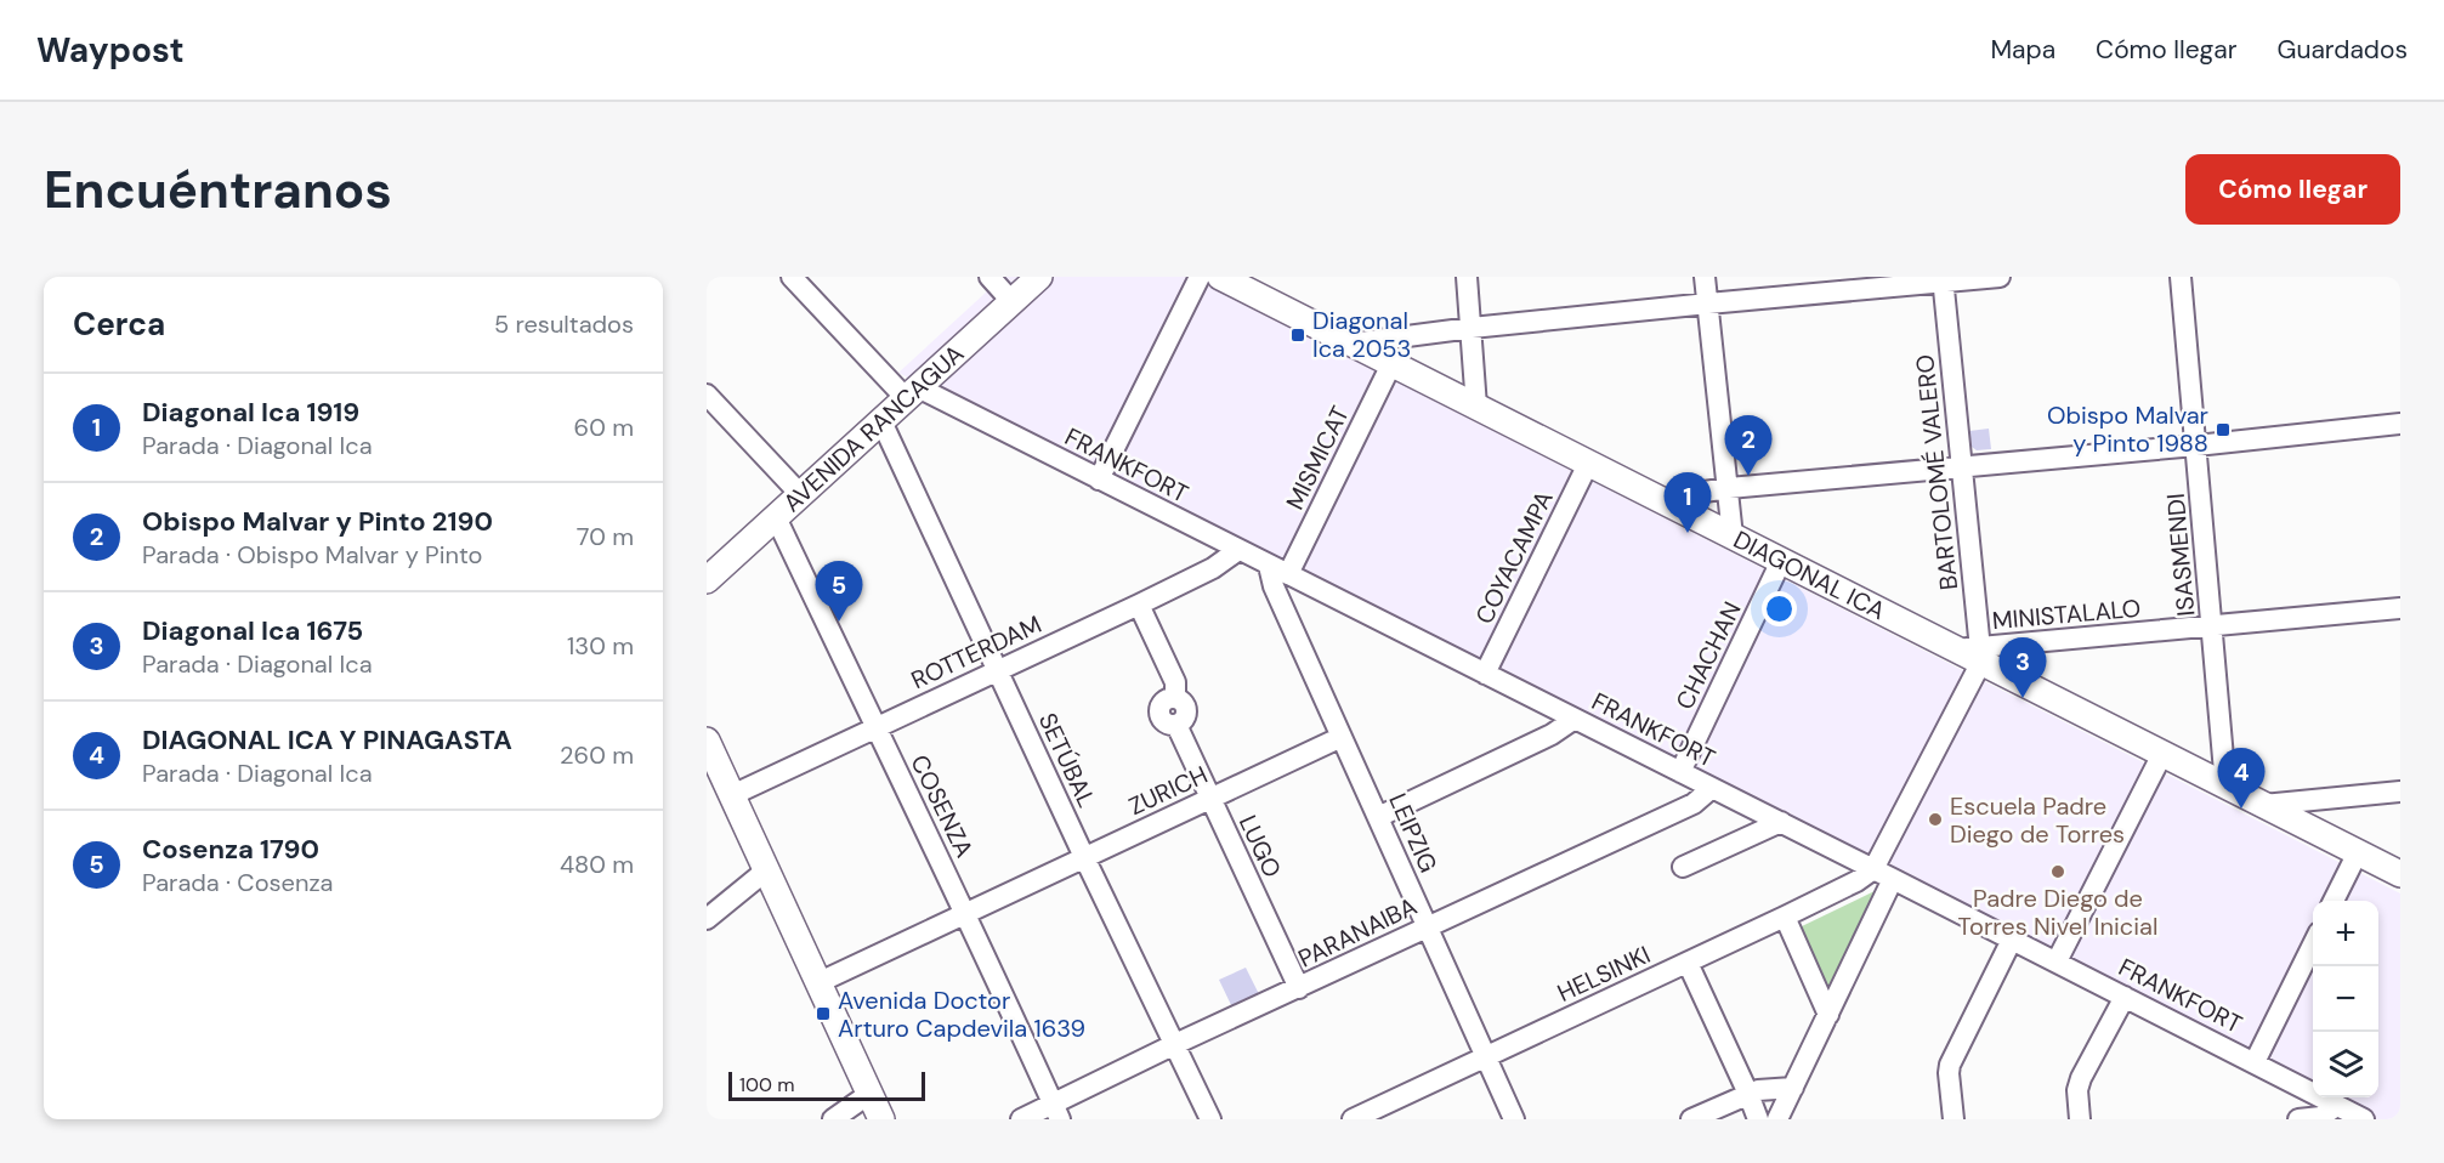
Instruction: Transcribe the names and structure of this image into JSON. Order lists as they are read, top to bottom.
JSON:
{
  "streets": {
    "main road": ["AVENIDA RANCAGUA", "DIAGONAL ICA"],
    "street": [
      "MISMICAT",
      "FRANKFORT",
      "BARTOLOMÉ VALERO",
      "ISASMENDI",
      "COYACAMPA",
      "MINISTALALO",
      "ROTTERDAM",
      "CHACHAN",
      "SETÚBAL",
      "ZURICH",
      "COSENZA",
      "LEIPZIG",
      "LUGO",
      "PARANAIBA",
      "HELSINKI"
    ]
  },
  "crossings": [
    ["AVENIDA RANCAGUA", "FRANKFORT"],
    ["AVENIDA RANCAGUA", "SETÚBAL"],
    ["AVENIDA RANCAGUA", "COSENZA"],
    ["MISMICAT", "FRANKFORT"],
    ["MISMICAT", "DIAGONAL ICA"],
    ["FRANKFORT", "COYACAMPA"],
    ["FRANKFORT", "ROTTERDAM"],
    ["FRANKFORT", "CHACHAN"],
    ["FRANKFORT", "LEIPZIG"],
    ["FRANKFORT", "PARANAIBA"],
    ["FRANKFORT", "HELSINKI"],
    ["BARTOLOMÉ VALERO", "DIAGONAL ICA"],
    ["BARTOLOMÉ VALERO", "MINISTALALO"],
    ["ISASMENDI", "DIAGONAL ICA"],
    ["ISASMENDI", "MINISTALALO"],
    ["COYACAMPA", "DIAGONAL ICA"],
    ["DIAGONAL ICA", "MINISTALALO"],
    ["DIAGONAL ICA", "CHACHAN"],
    ["ROTTERDAM", "SETÚBAL"],
    ["ROTTERDAM", "COSENZA"],
    ["ROTTERDAM", "LUGO"],
    ["SETÚBAL", "ZURICH"],
    ["SETÚBAL", "PARANAIBA"],
    ["ZURICH", "COSENZA"],
    ["ZURICH", "LEIPZIG"],
    ["ZURICH", "LUGO"],
    ["COSENZA", "PARANAIBA"],
    ["LEIPZIG", "PARANAIBA"],
    ["LEIPZIG", "HELSINKI"],
    ["LUGO", "PARANAIBA"]
  ],
  "places": {
    "transit": ["Diagonal Ica 2053", "Obispo Malvar y Pinto 1988", "Avenida Doctor Arturo Capdevila 1639"],
    "other": ["Escuela Padre Diego de Torres", "Padre Diego de Torres Nivel Inicial"]
  },
  "scale_bar": "100 m",
  "page": {
    "header": "Waypost",
    "nav": ["Mapa", "Cómo llegar", "Guardados"],
    "buttons": "Cómo llegar",
    "title": "Encuéntranos",
    "heading": ["Cerca", "5 resultados"],
    "list": [
      {
        "mark": "1",
        "name": "Diagonal Ica 1919",
        "note": "Parada · Diagonal Ica",
        "value": "60 m"
      },
      {
        "mark": "2",
        "name": "Obispo Malvar y Pinto 2190",
        "note": "Parada · Obispo Malvar y Pinto",
        "value": "70 m"
      },
      {
        "mark": "3",
        "name": "Diagonal Ica 1675",
        "note": "Parada · Diagonal Ica",
        "value": "130 m"
      },
      {
        "mark": "4",
        "name": "DIAGONAL ICA Y PINAGASTA",
        "note": "Parada · Diagonal Ica",
        "value": "260 m"
      },
      {
        "mark": "5",
        "name": "Cosenza 1790",
        "note": "Parada · Cosenza",
        "value": "480 m"
      }
    ],
    "pins": [
      "2",
      "1",
      "5",
      "3",
      "4"
    ],
    "map_buttons": ["+", "−"],
    "scale": "100 m"
  }
}
